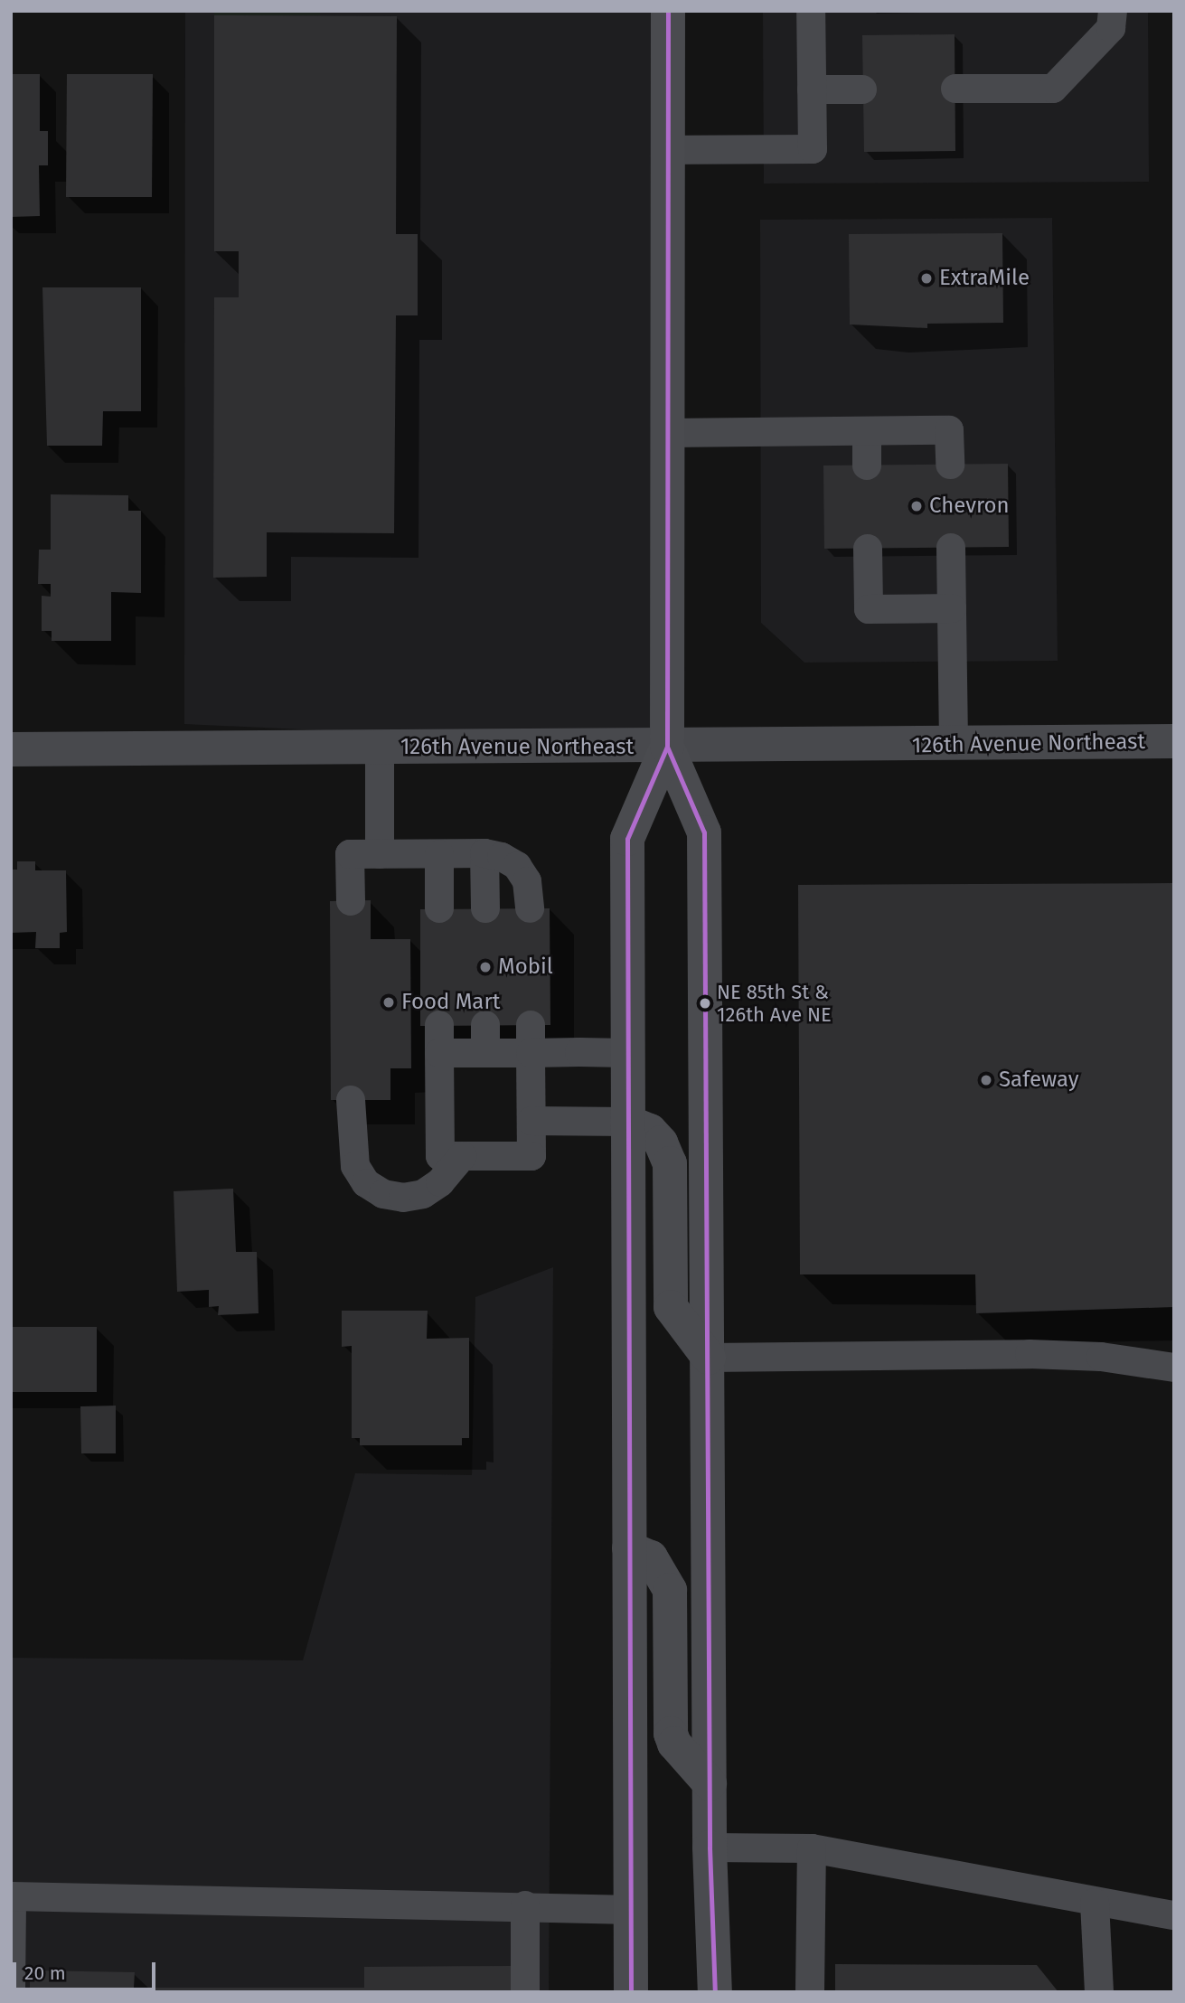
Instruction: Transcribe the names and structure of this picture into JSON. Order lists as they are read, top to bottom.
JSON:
{
  "streets": {
    "street": ["126th Avenue Northeast"]
  },
  "places": [
    "ExtraMile",
    "Chevron",
    "Mobil",
    "Food Mart",
    "NE 85th St & 126th Ave NE",
    "Safeway"
  ],
  "scale_bar": "20 m"
}
